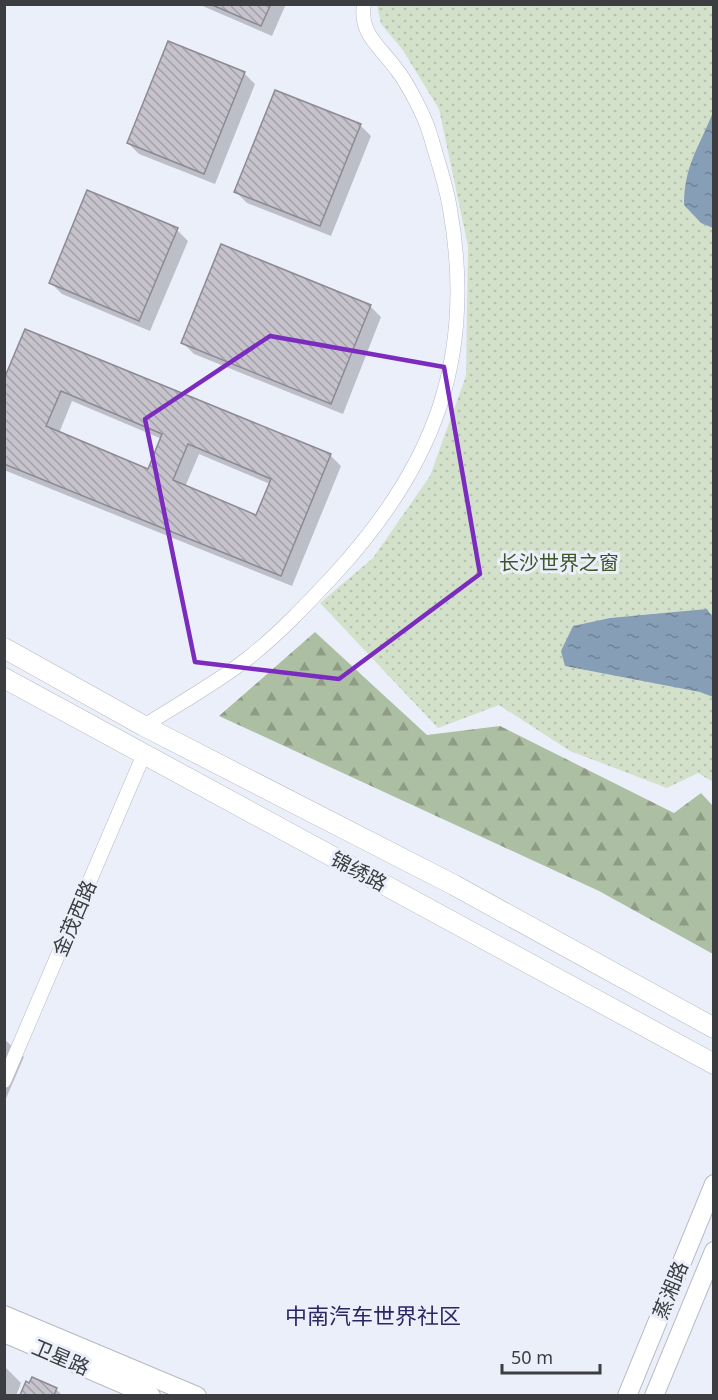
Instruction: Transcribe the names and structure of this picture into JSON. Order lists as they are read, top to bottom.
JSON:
{
  "streets": {
    "main road": ["锦绣路"],
    "street": ["金茂西路", "蒸湘路", "卫星路"]
  },
  "crossings": [
    ["锦绣路", "金茂西路"]
  ],
  "districts": ["中南汽车世界社区"],
  "parks": ["长沙世界之窗"],
  "scale_bar": "50 m"
}
